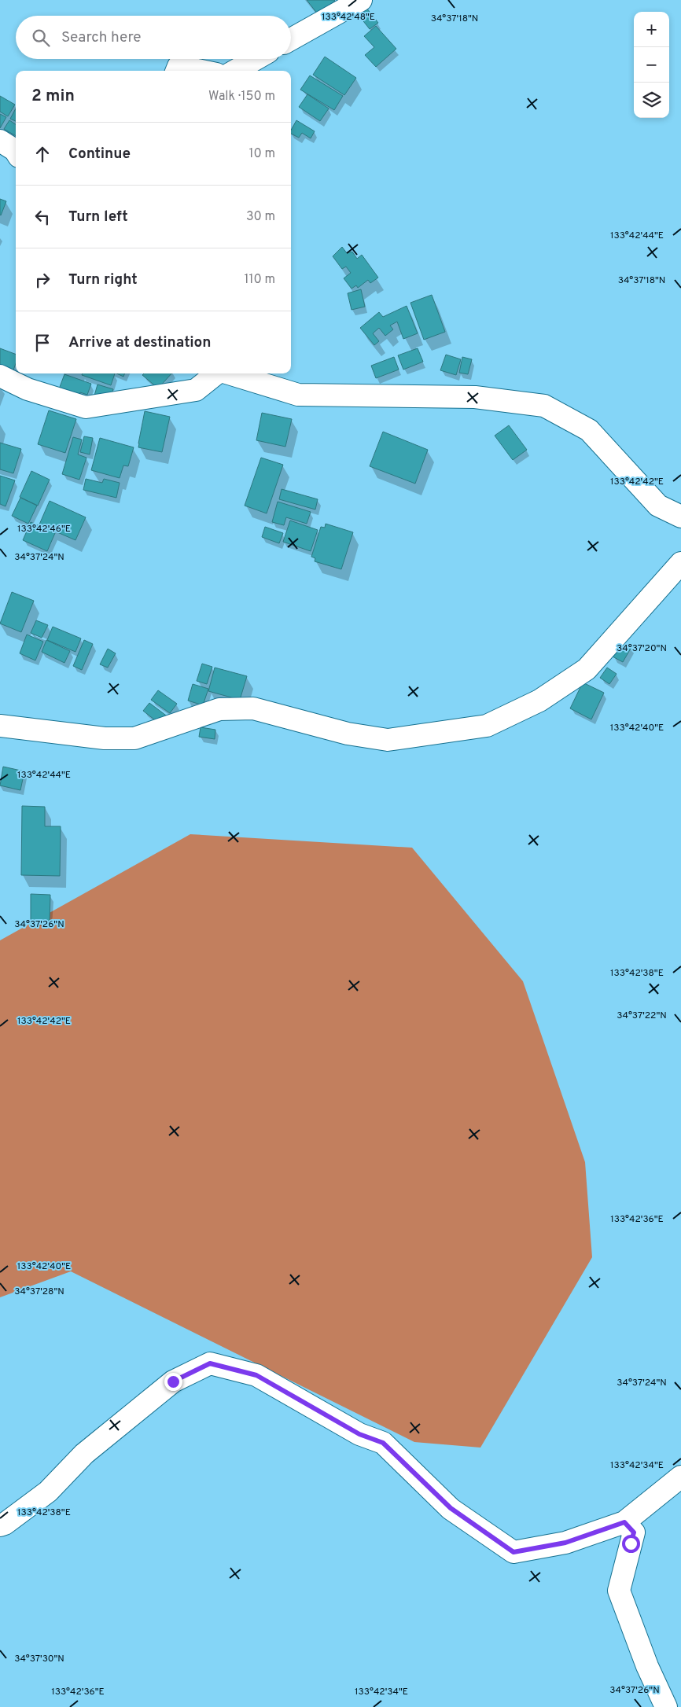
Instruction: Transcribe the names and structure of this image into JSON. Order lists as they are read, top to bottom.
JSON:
{
  "page": {
    "map_buttons": ["+", "−"],
    "search": "Search here",
    "heading": ["2 min", "Walk · 150 m"],
    "list": [
      ["Continue", "10 m"],
      ["Turn left", "30 m"],
      ["Turn right", "110 m"],
      "Arrive at destination"
    ]
  },
  "coordinates": [
    "133°42'48\"E",
    "34°37'18\"N",
    "133°42'44\"E",
    "133°42'42\"E",
    "133°42'46\"E",
    "34°37'24\"N",
    "34°37'20\"N",
    "133°42'40\"E",
    "34°37'26\"N",
    "133°42'38\"E",
    "34°37'22\"N",
    "133°42'36\"E",
    "34°37'28\"N",
    "133°42'34\"E",
    "34°37'30\"N"
  ]
}
